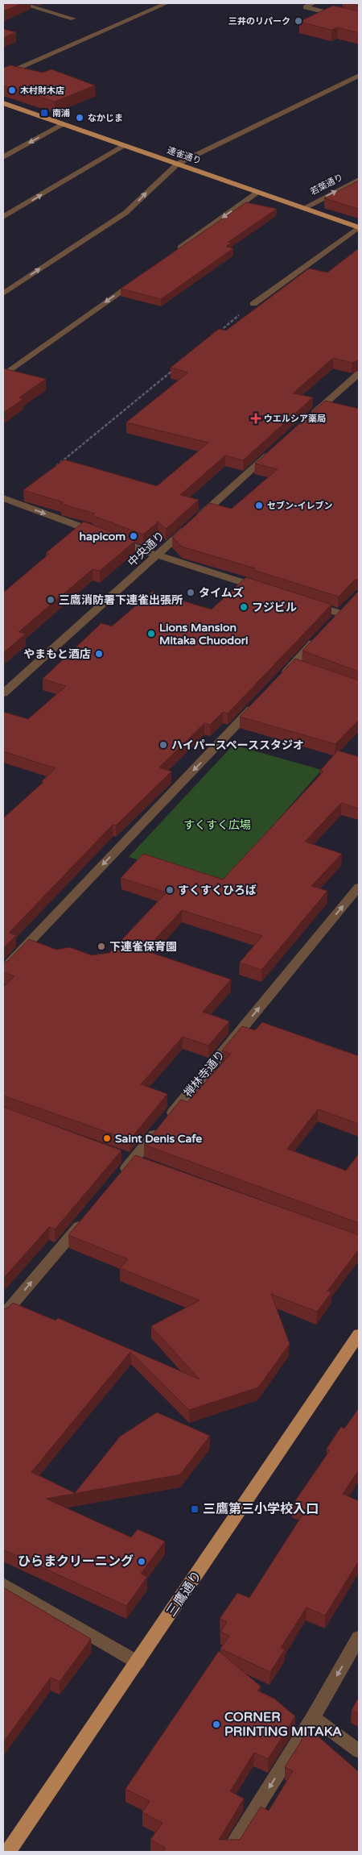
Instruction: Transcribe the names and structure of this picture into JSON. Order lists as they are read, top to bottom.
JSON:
{
  "streets": {
    "main road": ["連雀通り", "三鷹通り"],
    "street": ["若葉通り", "中央通り", "禅林寺通り"]
  },
  "crossings": [
    ["連雀通り", "若葉通り"]
  ],
  "one_way": ["禅林寺通り"],
  "parks": ["すくすく広場"],
  "places": {
    "other": [
      "三井のリパーク",
      "木村財木店",
      "なかじま",
      "セブン-イレブン",
      "hapicom",
      "タイムズ",
      "三鷹消防署下連雀出張所",
      "フジビル",
      "Lions Mansion Mitaka Chuodori",
      "やまもと酒店",
      "ハイパースペーススタジオ",
      "すくすくひろば",
      "下連雀保育園",
      "Saint Denis Cafe",
      "ひらまクリーニング",
      "CORNER PRINTING MITAKA"
    ],
    "transit": ["南浦", "三鷹第三小学校入口"],
    "health": ["ウエルシア薬局"]
  }
}
